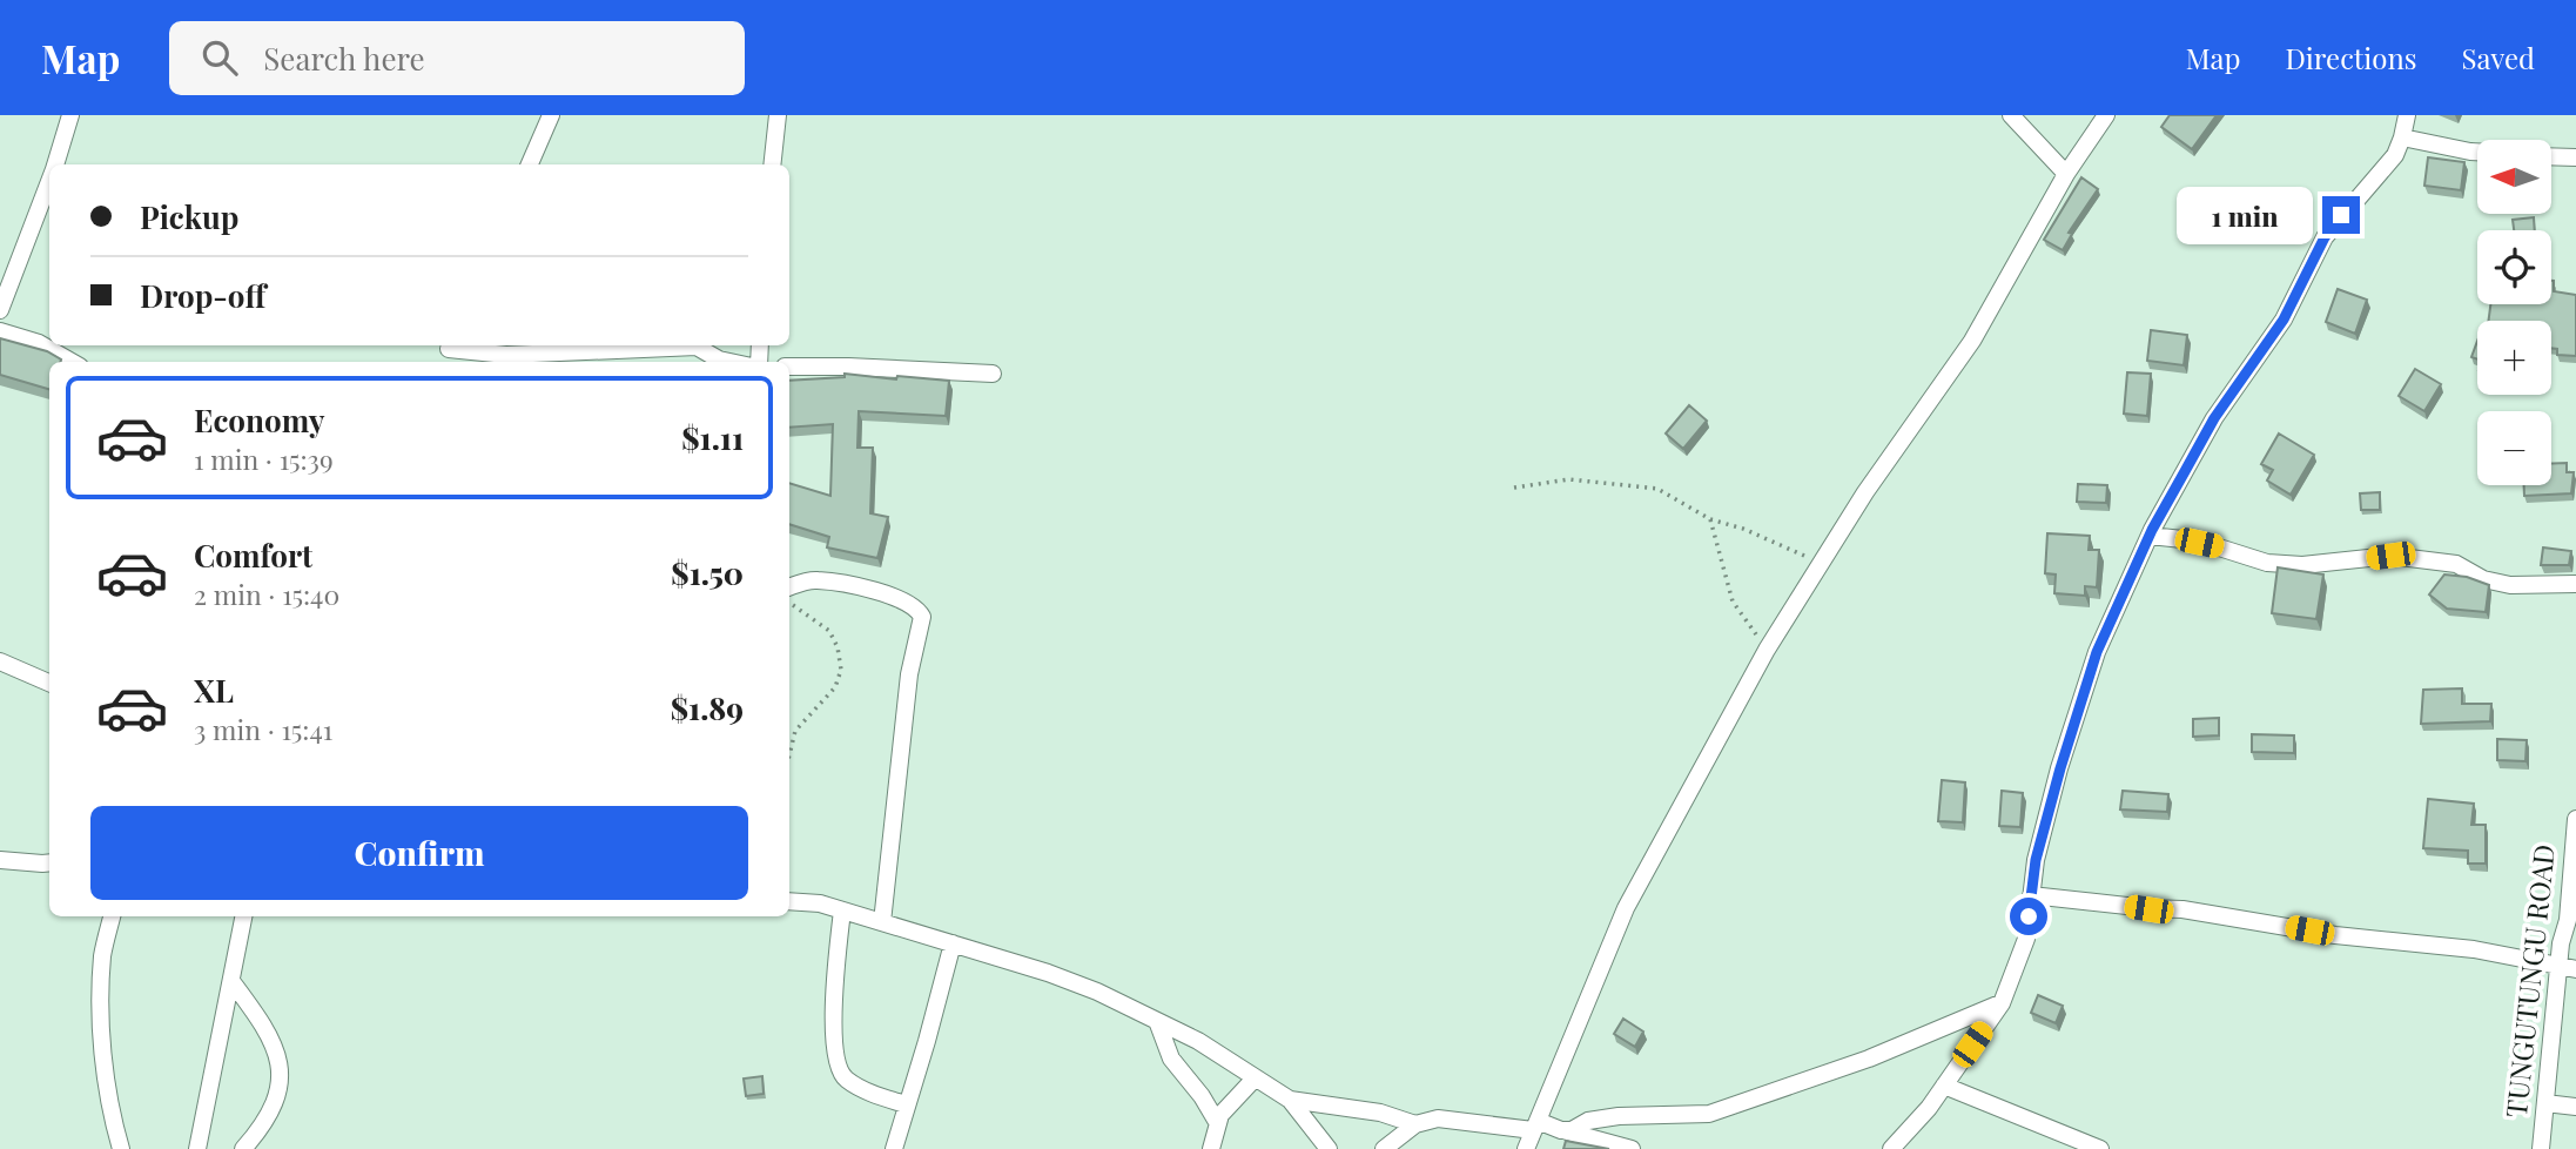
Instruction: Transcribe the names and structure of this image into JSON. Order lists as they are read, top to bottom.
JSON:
{
  "streets": {
    "street": ["TUNGUTUNGU ROAD"]
  },
  "north": "left",
  "page": {
    "header": "Map",
    "search": "Search here",
    "nav": ["Map", "Directions", "Saved"],
    "map_buttons": ["+", "−"],
    "banner": ["Pickup", "Drop-off"],
    "bubble": "1 min",
    "list": [
      {
        "name": "Economy",
        "note": "1 min · 15:39",
        "value": "$1.11"
      },
      {
        "name": "Comfort",
        "note": "2 min · 15:40",
        "value": "$1.50"
      },
      {
        "name": "XL",
        "note": "3 min · 15:41",
        "value": "$1.89"
      }
    ],
    "buttons": "Confirm"
  }
}
